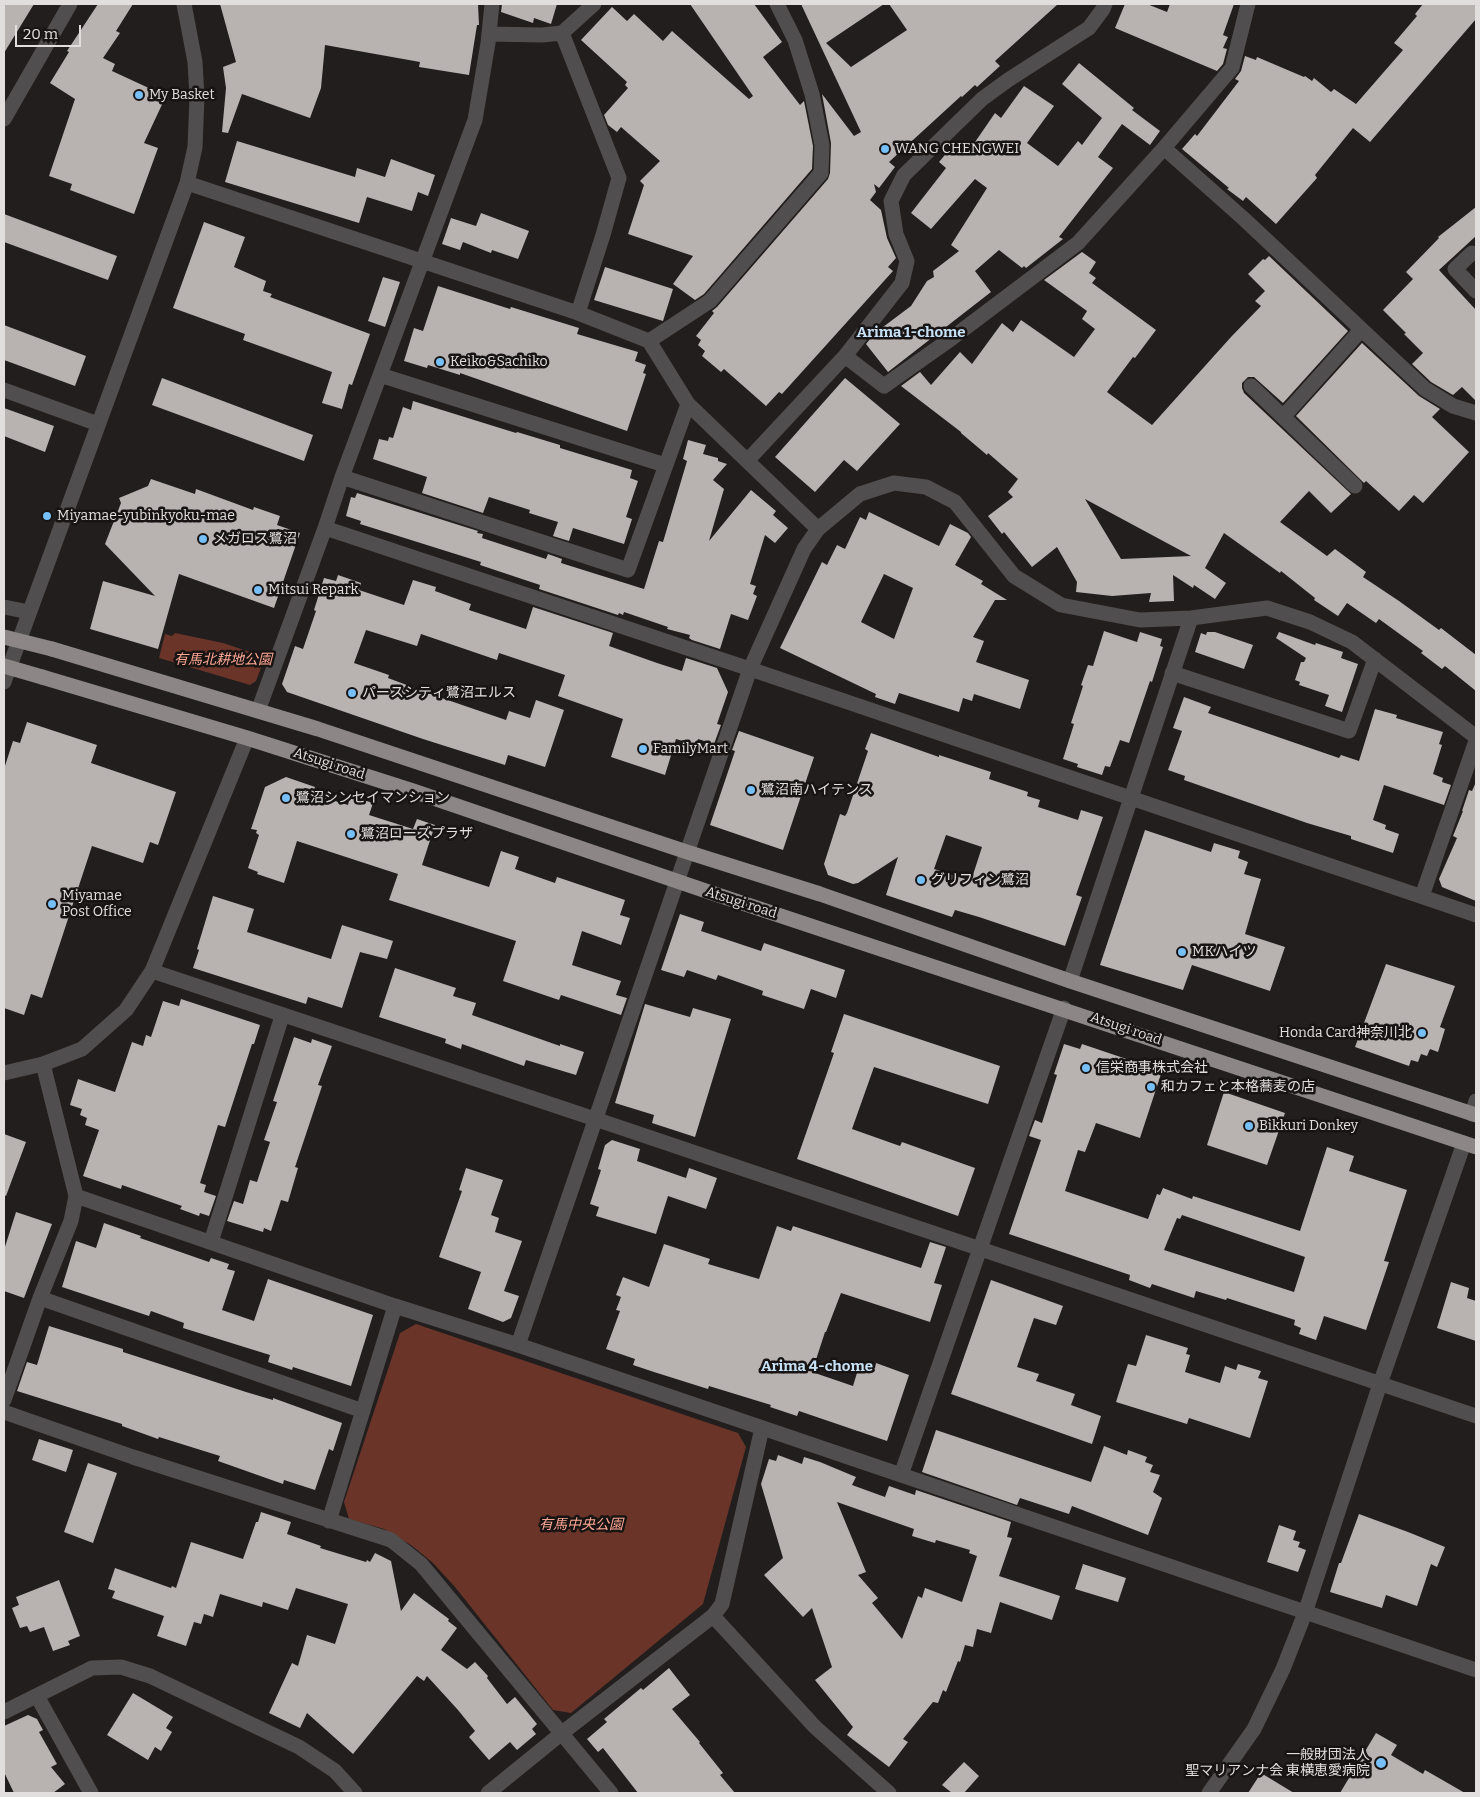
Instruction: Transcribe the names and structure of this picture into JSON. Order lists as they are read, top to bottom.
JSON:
{
  "streets": {
    "highway": ["Atsugi road"]
  },
  "districts": ["Arima 1-chome", "Arima 4-chome"],
  "parks": ["有馬北耕地公園", "有馬中央公園"],
  "places": [
    "My Basket",
    "WANG CHENGWEI",
    "Keiko&Sachiko",
    "Miyamae-yubinkyoku-mae",
    "メガロス鷺沼",
    "Mitsui Repark",
    "パースシティ鷺沼エルス",
    "FamilyMart",
    "鷺沼南ハイテンス",
    "鷺沼シンセイマンション",
    "鷺沼ローズプラザ",
    "グリフィン鷺沼",
    "Miyamae Post Office",
    "MKハイツ",
    "Honda Card神奈川北",
    "信栄商事株式会社",
    "和カフェと本格蕎麦の店",
    "Bikkuri Donkey",
    "一般財団法人 聖マリアンナ会 東横恵愛病院"
  ],
  "scale_bar": "20 m"
}
